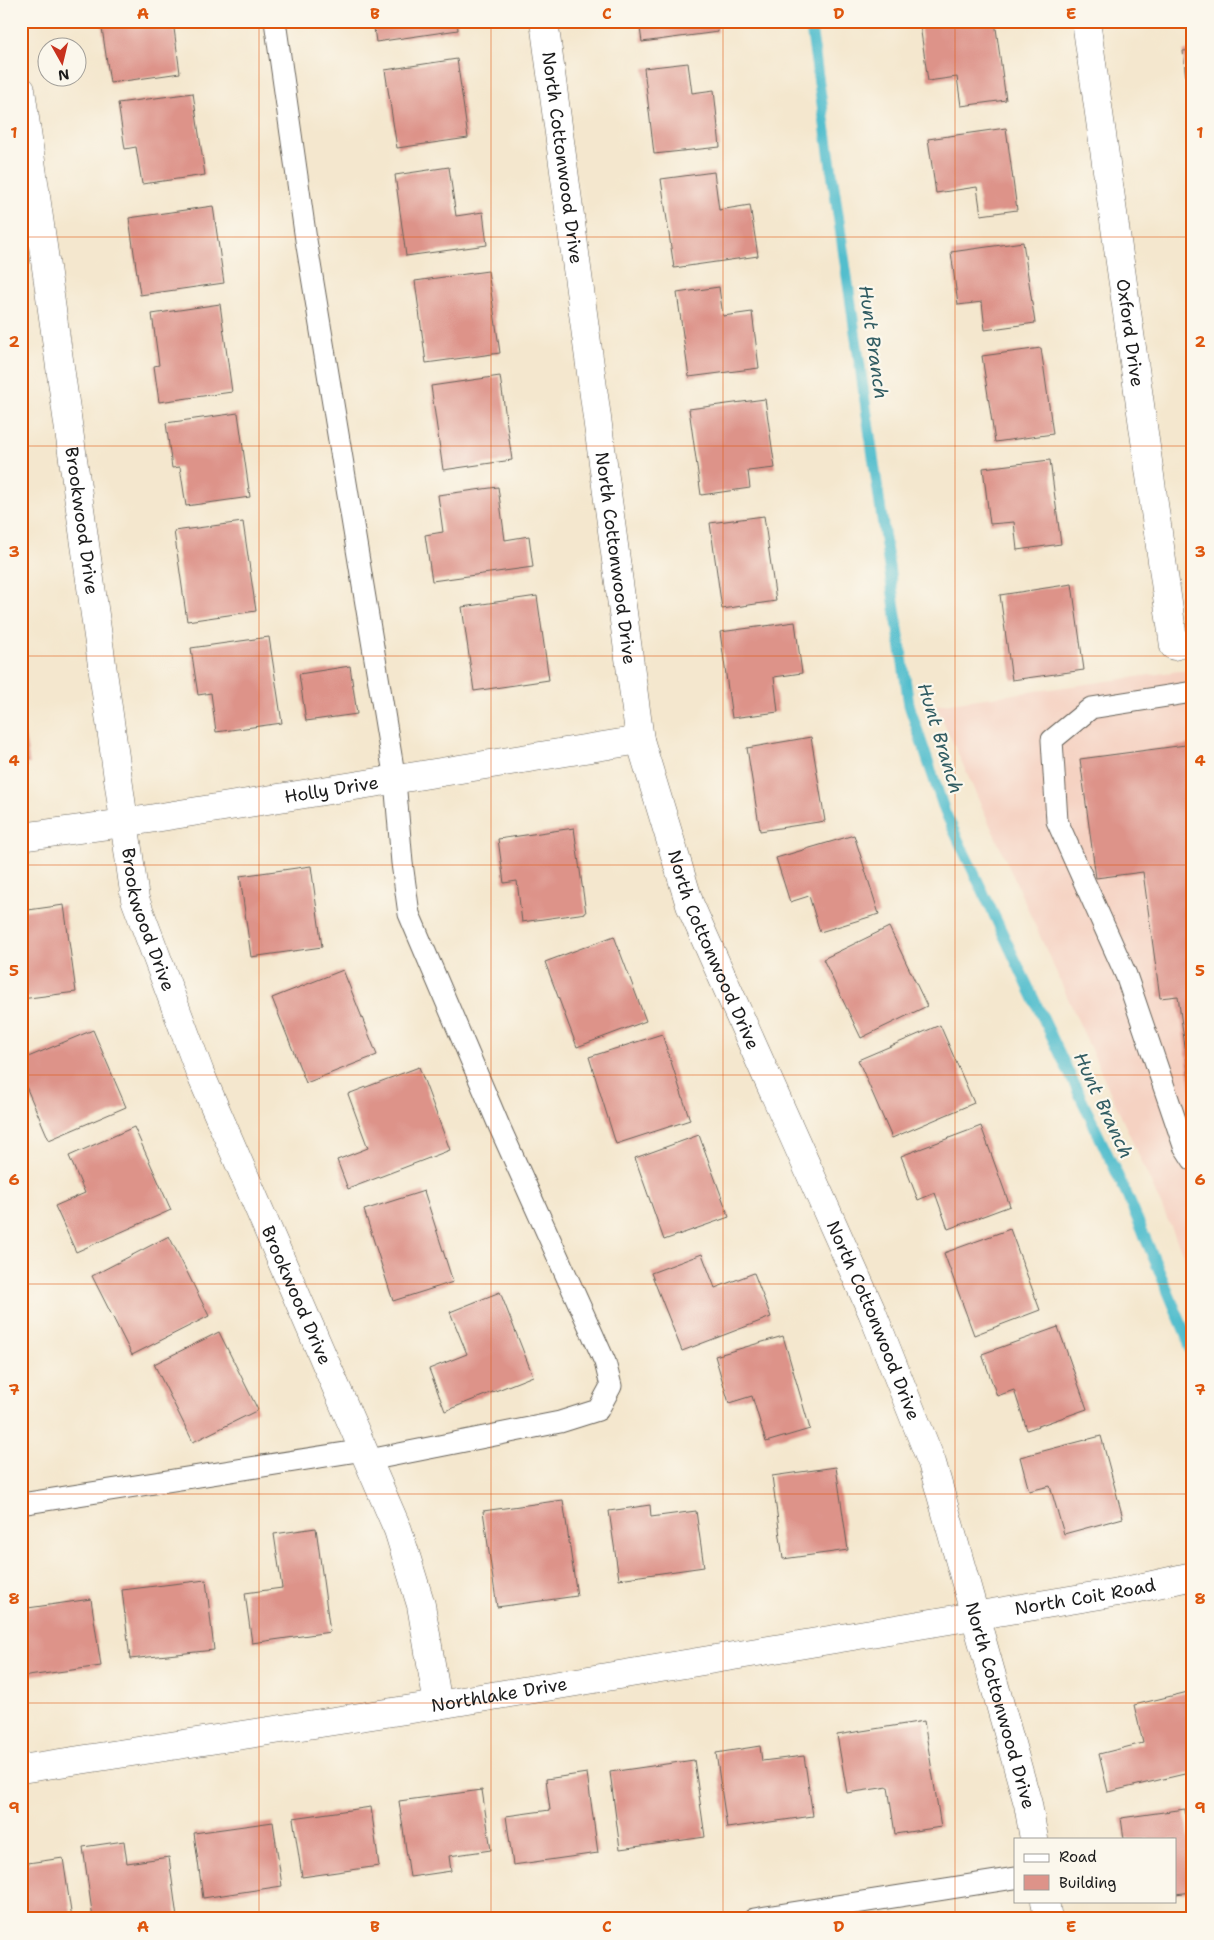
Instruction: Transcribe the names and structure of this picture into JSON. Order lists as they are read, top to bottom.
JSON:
{
  "streets": {
    "street": [
      "North Cottonwood Drive",
      "Oxford Drive",
      "Brookwood Drive",
      "Holly Drive",
      "North Coit Road",
      "Northlake Drive"
    ]
  },
  "crossings": [
    ["North Cottonwood Drive", "Holly Drive"],
    ["North Cottonwood Drive", "North Coit Road"],
    ["North Cottonwood Drive", "Northlake Drive"],
    ["Brookwood Drive", "Holly Drive"],
    ["Brookwood Drive", "Northlake Drive"],
    ["North Coit Road", "Northlake Drive"]
  ],
  "water": ["Hunt Branch"],
  "legend": ["Road", "Building"],
  "north": "bottom",
  "grid": {
    "columns": [
      "A",
      "B",
      "C",
      "D",
      "E"
    ],
    "rows": [
      "1",
      "2",
      "3",
      "4",
      "5",
      "6",
      "7",
      "8",
      "9"
    ]
  }
}
